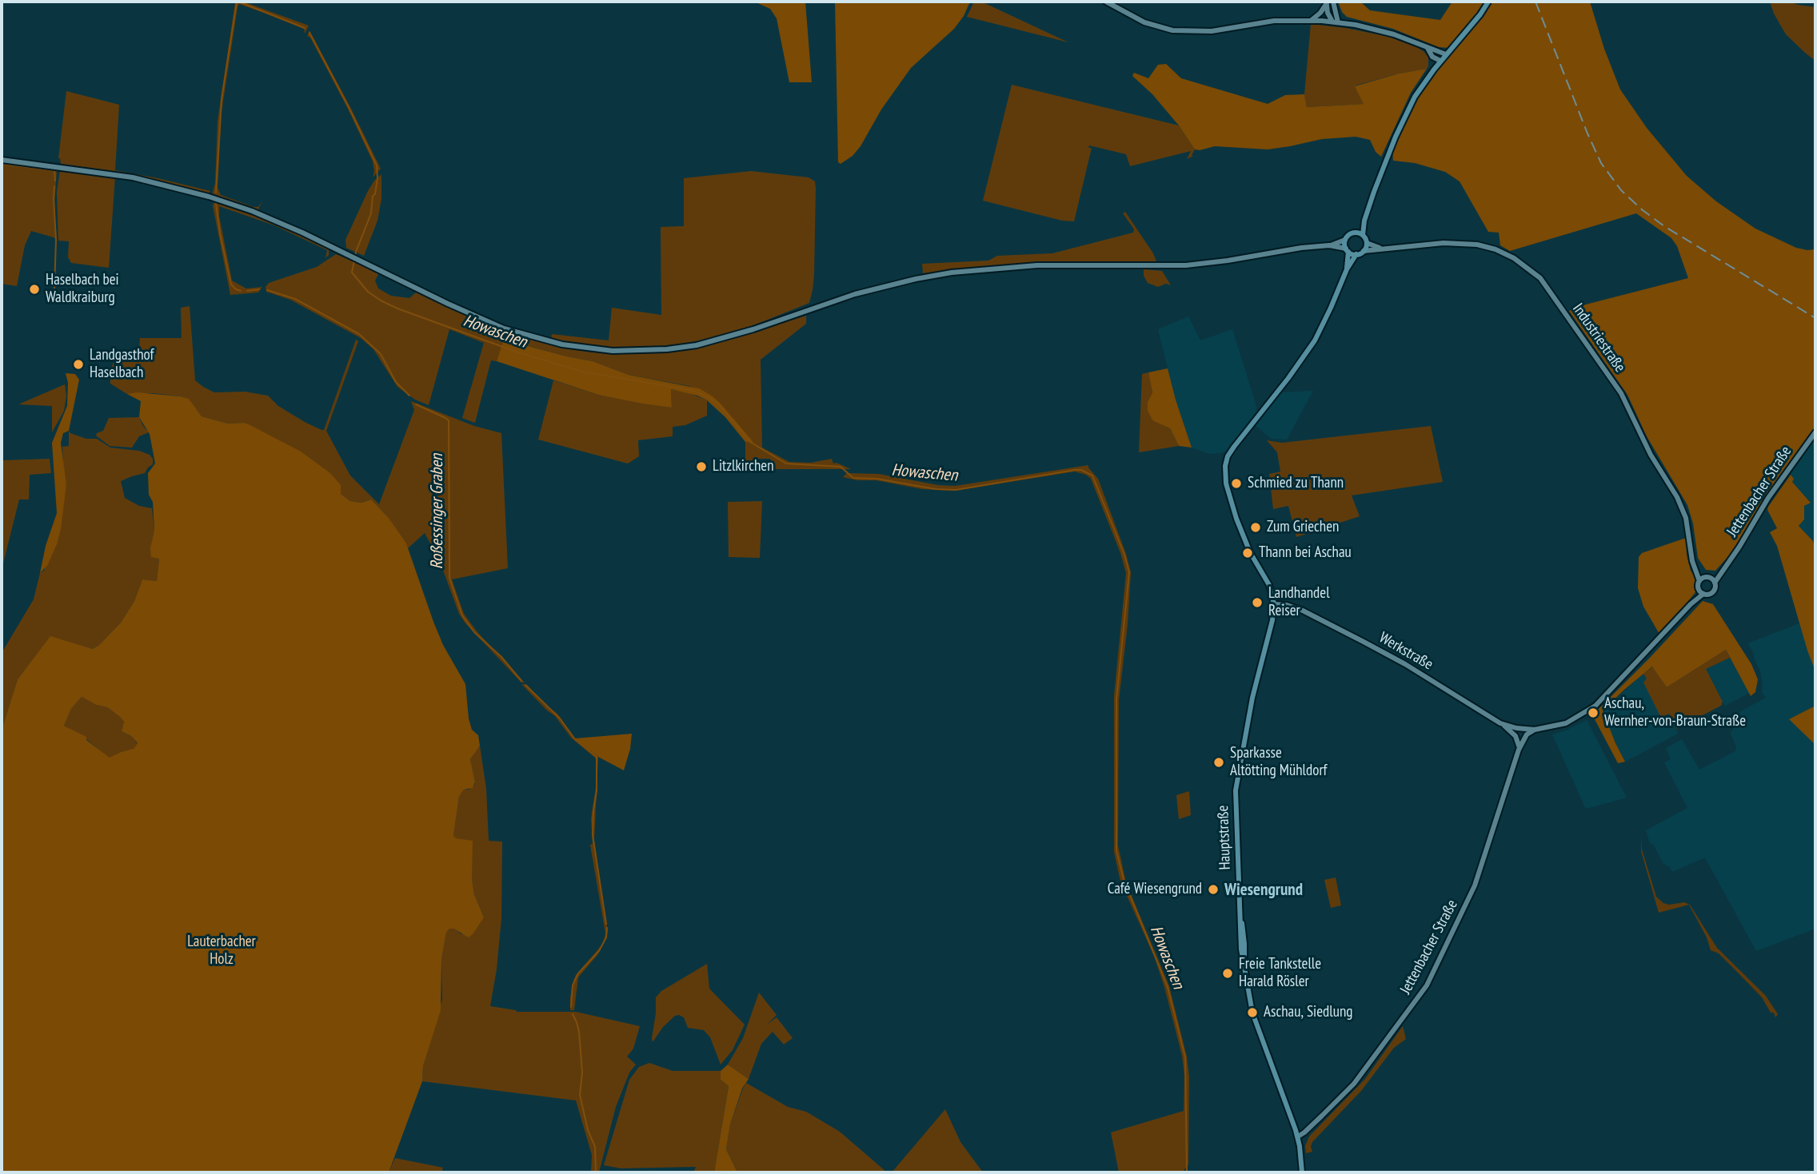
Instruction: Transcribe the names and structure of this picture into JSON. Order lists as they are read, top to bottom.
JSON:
{
  "streets": {
    "main road": ["Hauptstraße"],
    "street": ["Industriestraße", "Jettenbacher Straße", "Werkstraße"]
  },
  "crossings": [
    ["Industriestraße", "Jettenbacher Straße"],
    ["Jettenbacher Straße", "Werkstraße"],
    ["Jettenbacher Straße", "Hauptstraße"],
    ["Werkstraße", "Hauptstraße"]
  ],
  "districts": ["Wiesengrund"],
  "water": ["Howaschen", "Roßessinger Graben"],
  "parks": ["Lauterbacher Holz"],
  "places": [
    "Haselbach bei Waldkraiburg",
    "Landgasthof Haselbach",
    "Litzlkirchen",
    "Schmied zu Thann",
    "Zum Griechen",
    "Thann bei Aschau",
    "Landhandel Reiser",
    "Aschau, Wernher-von-Braun-Straße",
    "Sparkasse Altötting Mühldorf",
    "Café Wiesengrund",
    "Freie Tankstelle Harald Rösler",
    "Aschau, Siedlung"
  ]
}
